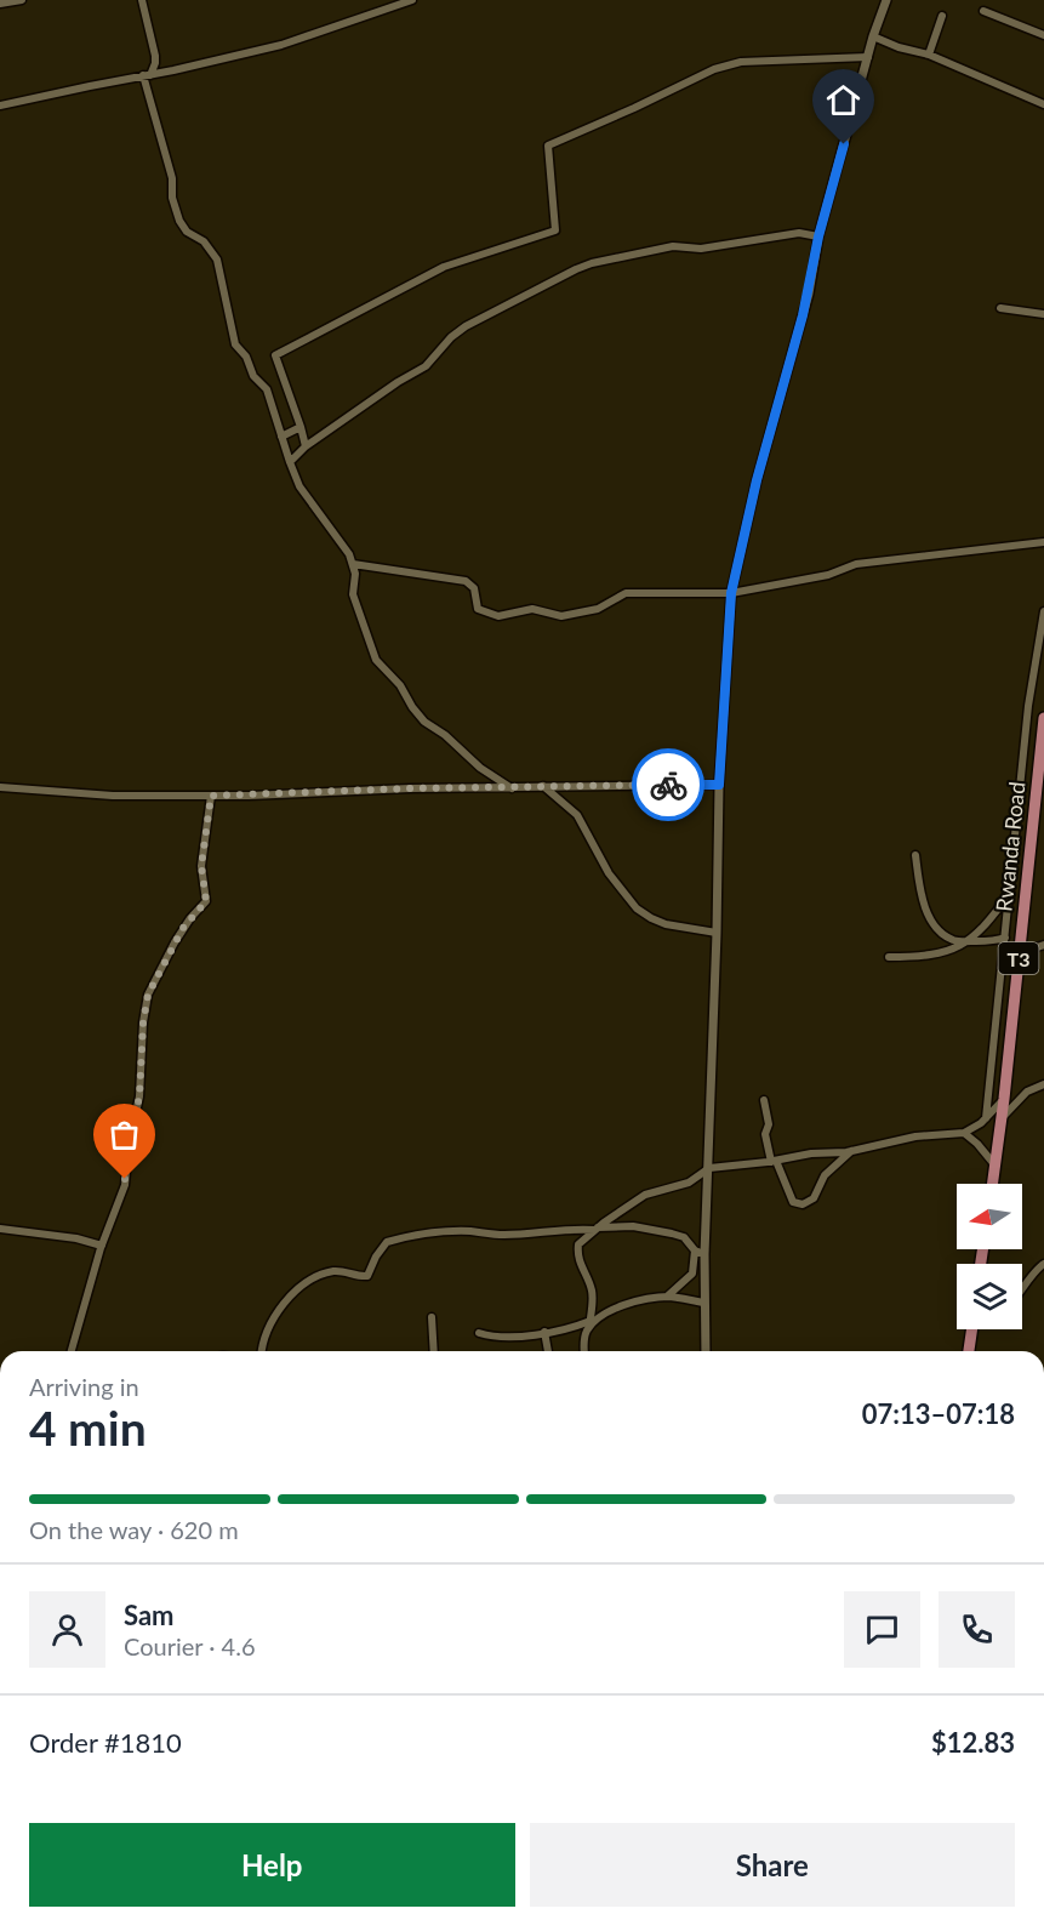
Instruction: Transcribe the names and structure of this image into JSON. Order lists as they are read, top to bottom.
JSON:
{
  "streets": {
    "highway": ["Rwanda Road", "T3"]
  },
  "north": "left",
  "page": {
    "heading": ["4 min", "Arriving in", "07:13–07:18"],
    "panel": [
      "Sam",
      "Courier · 4.6",
      "Order #1810",
      "$12.83"
    ],
    "bar": "On the way · 620 m",
    "buttons": ["Help", "Share"]
  }
}
